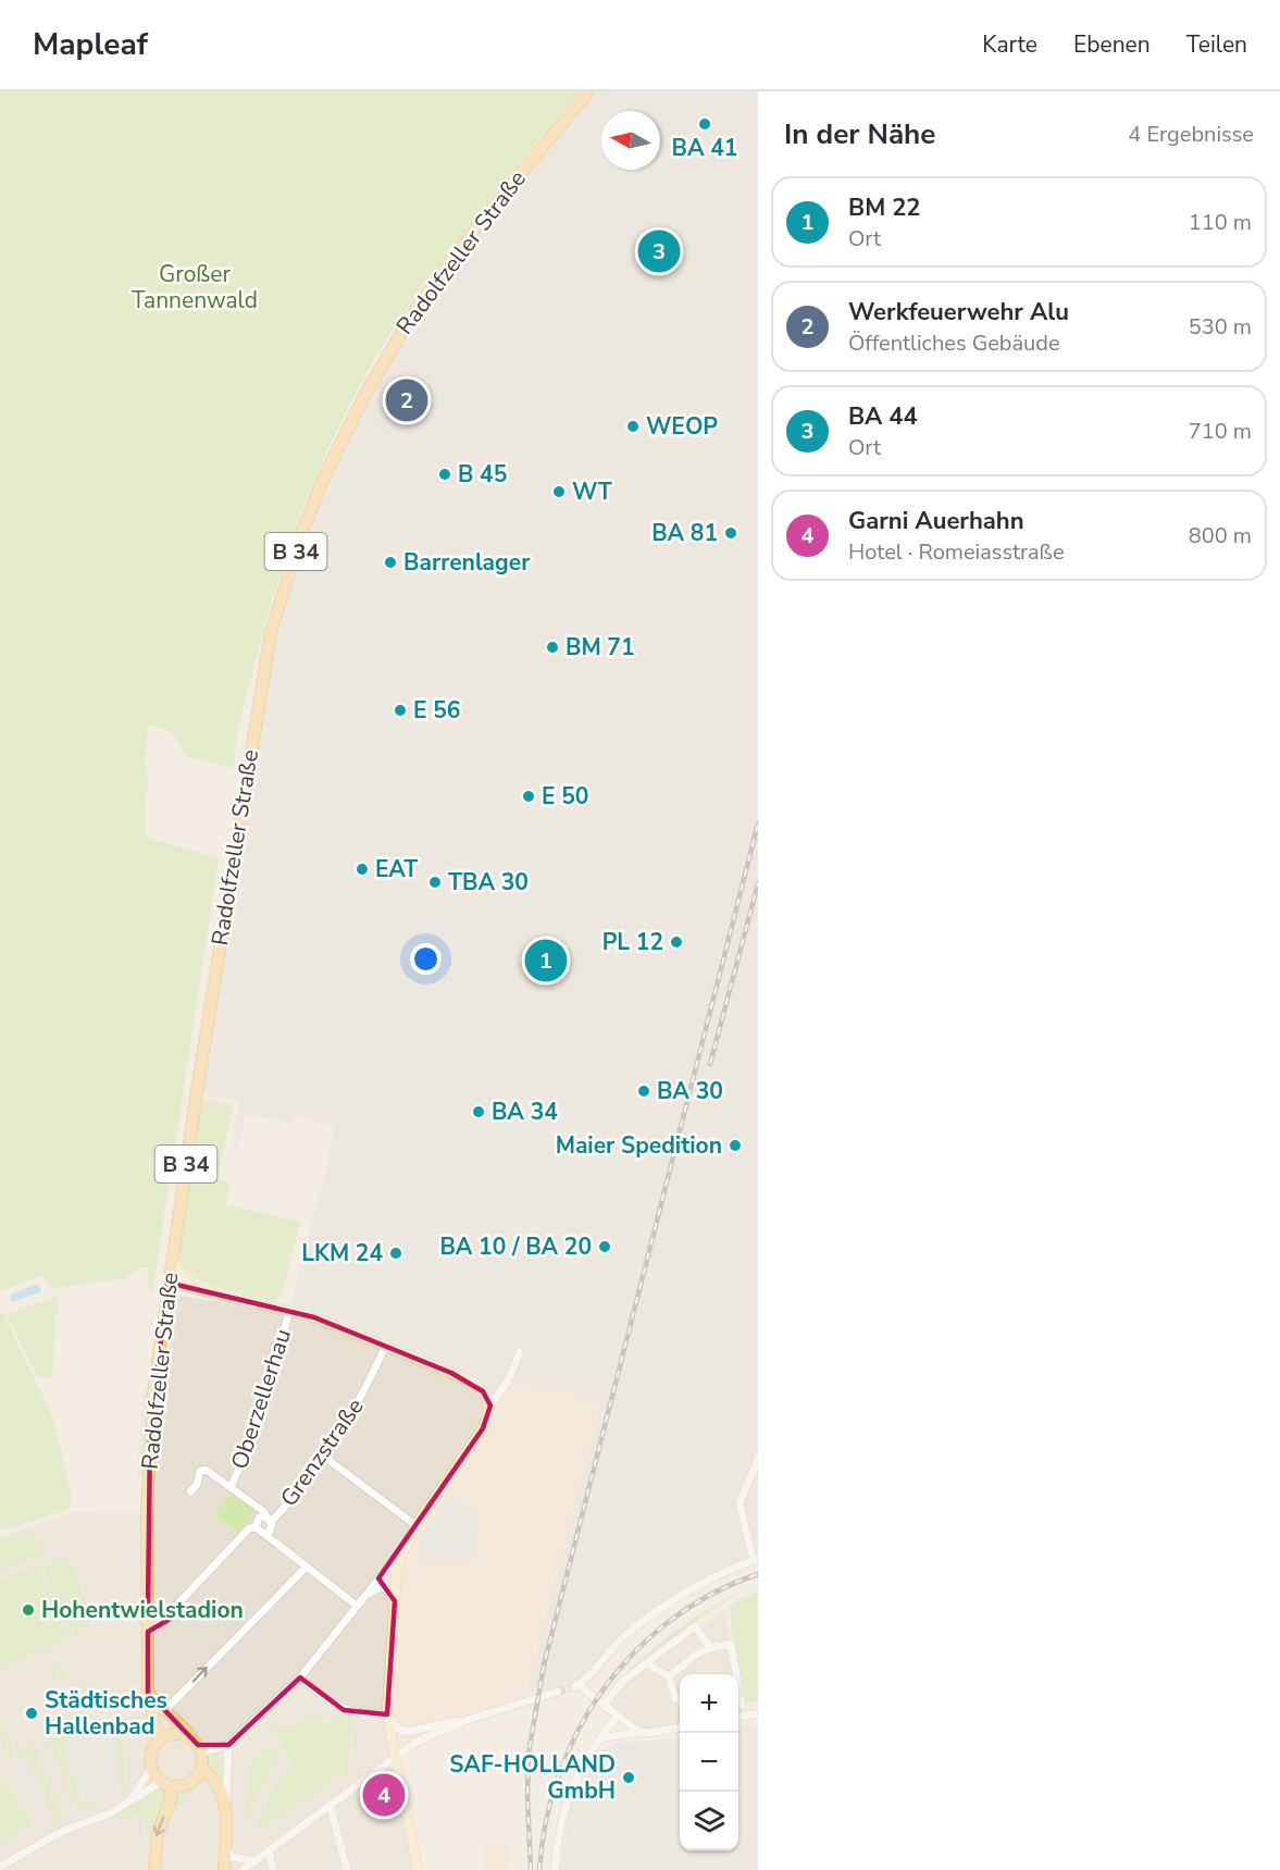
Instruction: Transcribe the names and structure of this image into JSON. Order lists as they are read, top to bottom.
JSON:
{
  "streets": {
    "main road": ["Radolfzeller Straße", "B 34"],
    "street": ["Oberzellerhau", "Grenzstraße"]
  },
  "crossings": [
    ["Radolfzeller Straße", "B 34"],
    ["Oberzellerhau", "Grenzstraße"]
  ],
  "parks": ["Großer Tannenwald"],
  "places": [
    "BA 41",
    "WEOP",
    "B 45",
    "WT",
    "BA 81",
    "Barrenlager",
    "BM 71",
    "E 56",
    "E 50",
    "EAT",
    "TBA 30",
    "PL 12",
    "BA 30",
    "BA 34",
    "Maier Spedition",
    "BA 10 / BA 20",
    "LKM 24",
    "Hohentwielstadion",
    "Städtisches Hallenbad",
    "SAF-HOLLAND GmbH"
  ],
  "north": "left",
  "page": {
    "header": "Mapleaf",
    "nav": ["Karte", "Ebenen", "Teilen"],
    "heading": ["In der Nähe", "4 Ergebnisse"],
    "list": [
      {
        "mark": "1",
        "name": "BM 22",
        "note": "Ort",
        "value": "110 m"
      },
      {
        "mark": "2",
        "name": "Werkfeuerwehr Alu",
        "note": "Öffentliches Gebäude",
        "value": "530 m"
      },
      {
        "mark": "3",
        "name": "BA 44",
        "note": "Ort",
        "value": "710 m"
      },
      {
        "mark": "4",
        "name": "Garni Auerhahn",
        "note": "Hotel · Romeiasstraße",
        "value": "800 m"
      }
    ],
    "pins": [
      "3",
      "2",
      "1",
      "4"
    ],
    "map_buttons": ["+", "−"]
  }
}
